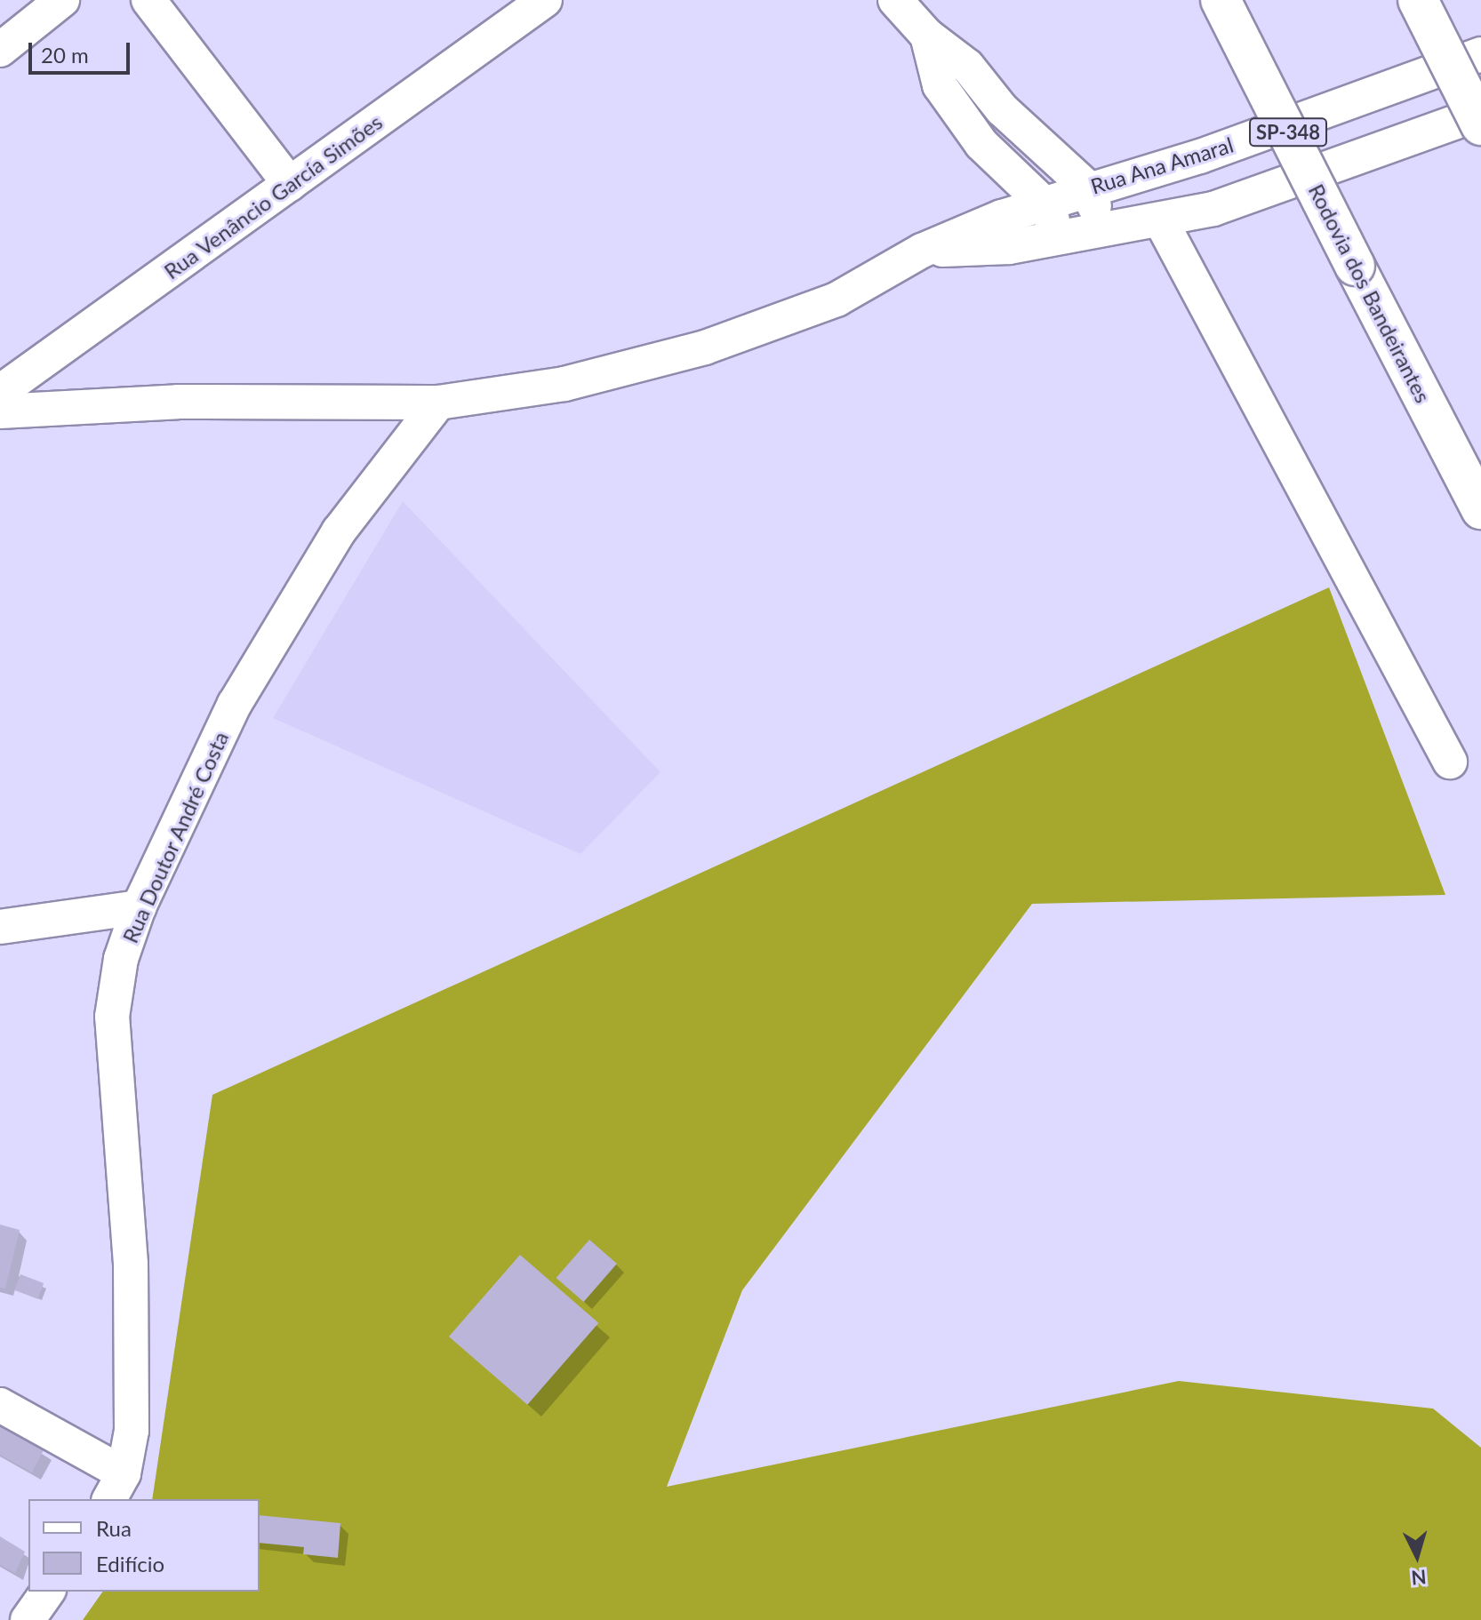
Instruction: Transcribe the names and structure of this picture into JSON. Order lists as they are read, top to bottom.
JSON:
{
  "streets": {
    "highway": ["SP-348", "Rodovia dos Bandeirantes"],
    "street": ["Rua Ana Amaral", "Rua Venâncio García Simões", "Rua Doutor André Costa"]
  },
  "crossings": [
    ["Rua Ana Amaral", "Rua Doutor André Costa"]
  ],
  "legend": ["Rua", "Edifício"],
  "scale_bar": "20 m",
  "north": "bottom"
}
